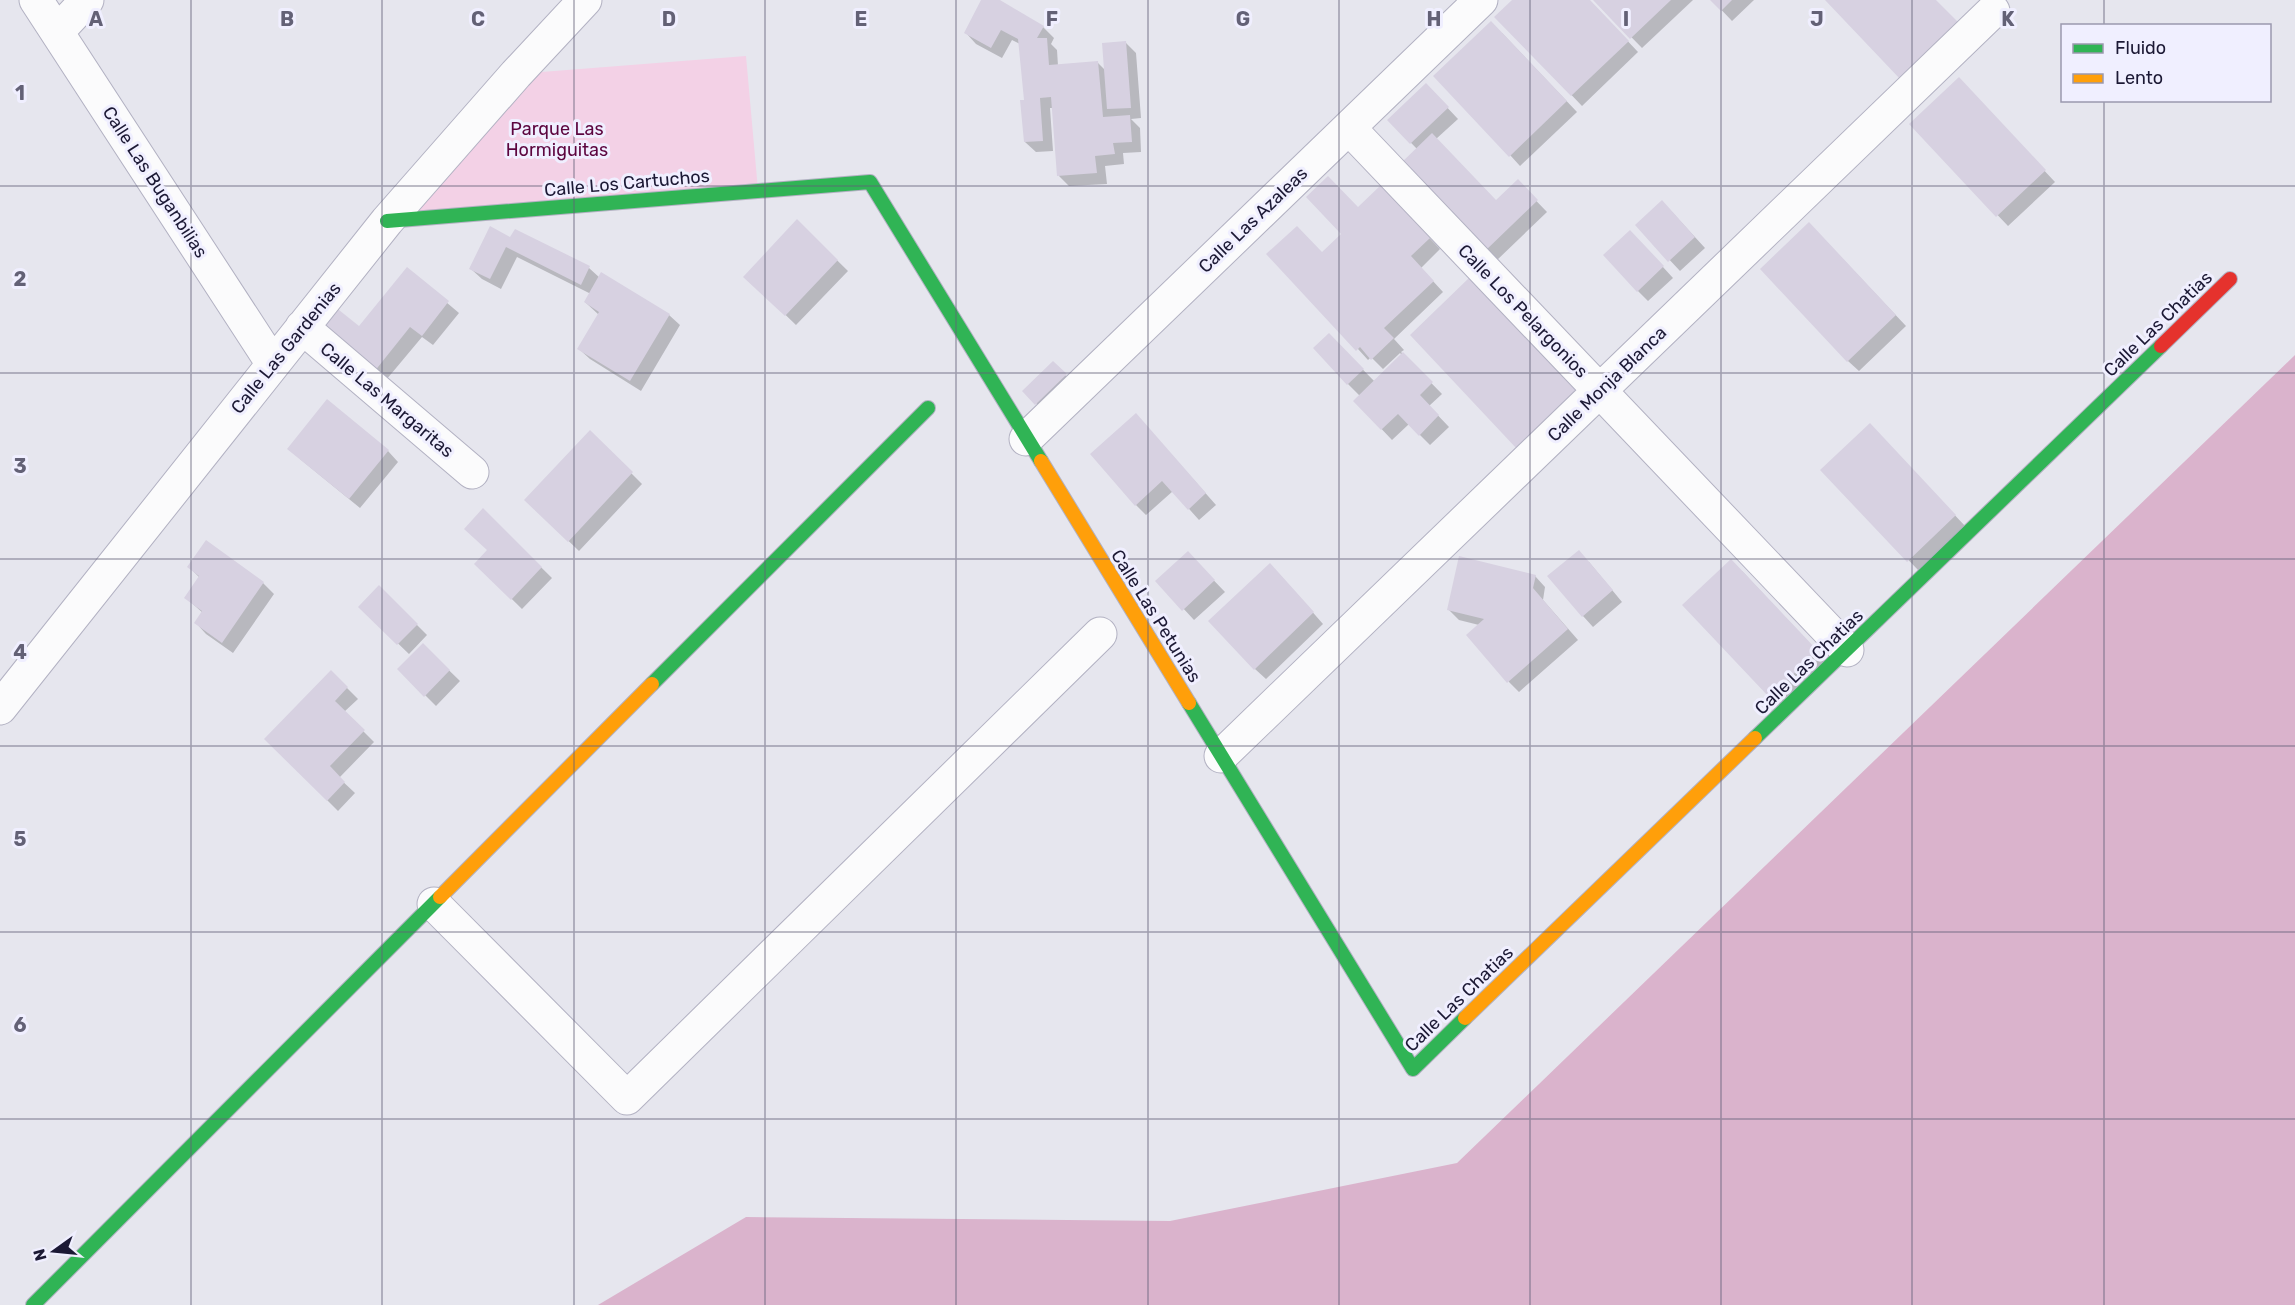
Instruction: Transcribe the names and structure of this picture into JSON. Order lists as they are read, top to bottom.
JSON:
{
  "streets": {
    "street": [
      "Calle Las Buganbilias",
      "Calle Los Cartuchos",
      "Calle Las Azaleas",
      "Calle Los Pelargonios",
      "Calle Las Chatias",
      "Calle Las Gardenias",
      "Calle Monja Blanca",
      "Calle Las Margaritas",
      "Calle Las Petunias"
    ]
  },
  "crossings": [
    ["Calle Las Buganbilias", "Calle Las Gardenias"],
    ["Calle Los Cartuchos", "Calle Las Gardenias"],
    ["Calle Los Cartuchos", "Calle Las Petunias"],
    ["Calle Las Azaleas", "Calle Los Pelargonios"],
    ["Calle Las Azaleas", "Calle Las Petunias"],
    ["Calle Los Pelargonios", "Calle Las Chatias"],
    ["Calle Los Pelargonios", "Calle Monja Blanca"],
    ["Calle Las Chatias", "Calle Las Petunias"],
    ["Calle Las Gardenias", "Calle Las Margaritas"],
    ["Calle Monja Blanca", "Calle Las Petunias"]
  ],
  "parks": ["Parque Las Hormiguitas"],
  "legend": ["Fluido", "Lento"],
  "north": "left",
  "grid": {
    "columns": [
      "A",
      "B",
      "C",
      "D",
      "E",
      "F",
      "G",
      "H",
      "I",
      "J",
      "K"
    ],
    "rows": [
      "1",
      "2",
      "3",
      "4",
      "5",
      "6"
    ]
  }
}
